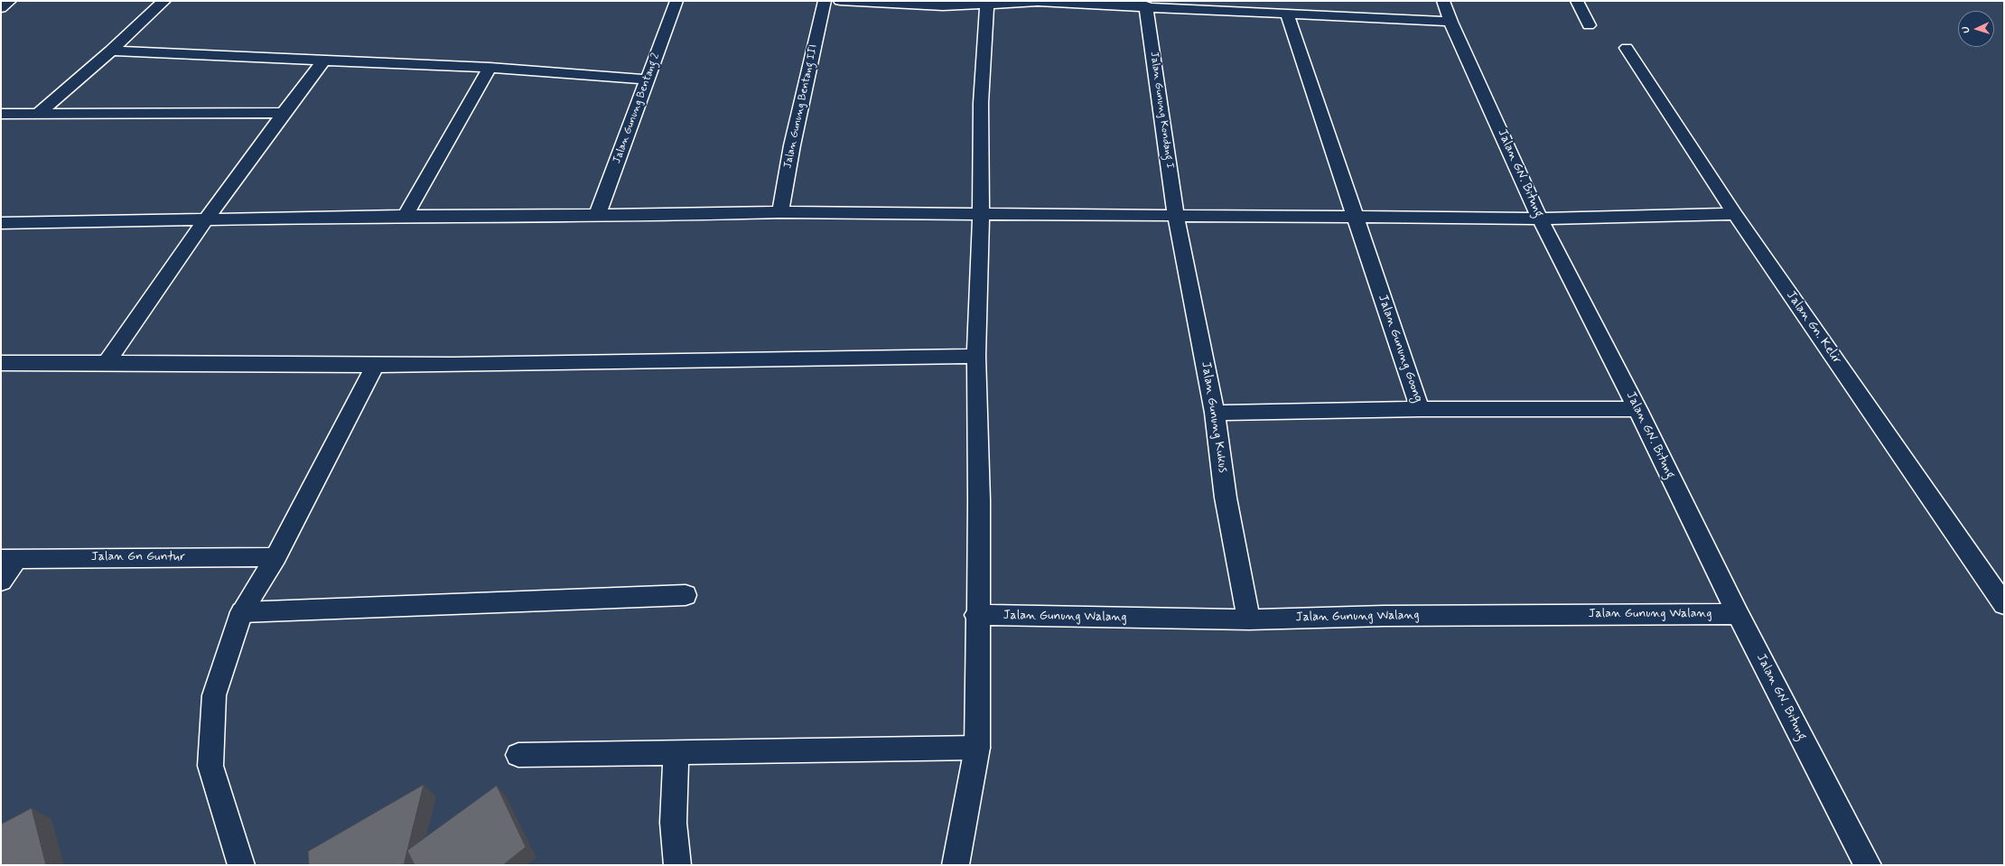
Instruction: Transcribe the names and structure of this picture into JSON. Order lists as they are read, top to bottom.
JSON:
{
  "streets": {
    "street": [
      "Jalan Gunung Bentang III",
      "Jalan Gunung Bentang 2",
      "Jalan Gunung Kondang I",
      "Jalan GN. Bitung",
      "Jalan Gn. Kelir",
      "Jalan Gunung Goong",
      "Jalan Gunung Kukus",
      "Jalan Gn Guntur",
      "Jalan Gunung Walang"
    ]
  },
  "crossings": [
    ["Jalan Gunung Kondang I", "Jalan Gunung Kukus"],
    ["Jalan GN. Bitung", "Jalan Gunung Walang"],
    ["Jalan Gunung Goong", "Jalan Gunung Kukus"],
    ["Jalan Gunung Kukus", "Jalan Gunung Walang"]
  ],
  "north": "left"
}
